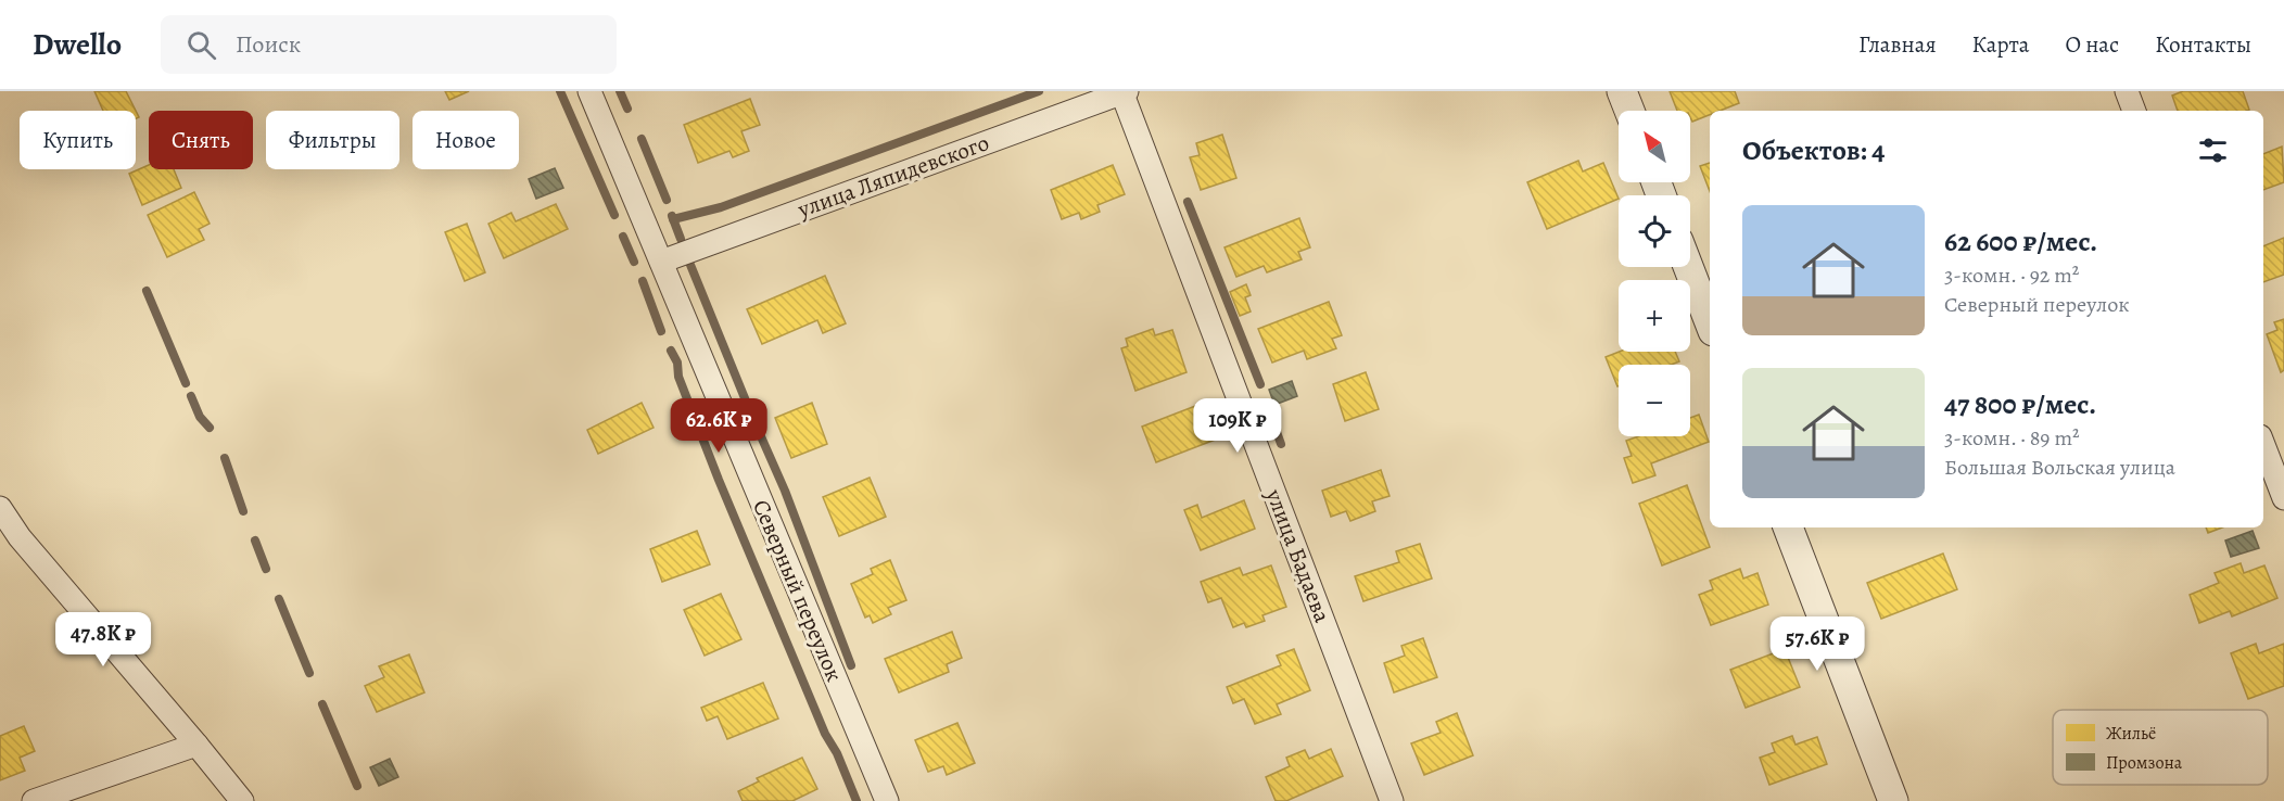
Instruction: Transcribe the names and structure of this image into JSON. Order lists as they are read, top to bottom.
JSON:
{
  "streets": {
    "street": ["улица Ляпидевского", "улица Бадаева", "Северный переулок"]
  },
  "crossings": [
    ["улица Ляпидевского", "улица Бадаева"],
    ["улица Ляпидевского", "Северный переулок"]
  ],
  "legend": ["Жильё", "Промзона"],
  "north": "top left",
  "page": {
    "header": "Dwello",
    "search": "Поиск",
    "nav": [
      "Главная",
      "Карта",
      "О нас",
      "Контакты"
    ],
    "map_buttons": ["+", "−"],
    "chip": [
      "Купить",
      "Снять",
      "Фильтры",
      "Новое"
    ],
    "heading": "Объектов: 4",
    "list": [
      {
        "name": "62 600 ₽/мес.",
        "note": "3-комн. · 92 m² · Северный переулок"
      },
      {
        "name": "47 800 ₽/мес.",
        "note": "3-комн. · 89 m² · Большая Вольская улица"
      }
    ],
    "price": [
      "62.6K ₽",
      "109K ₽",
      "47.8K ₽",
      "57.6K ₽"
    ]
  }
}
